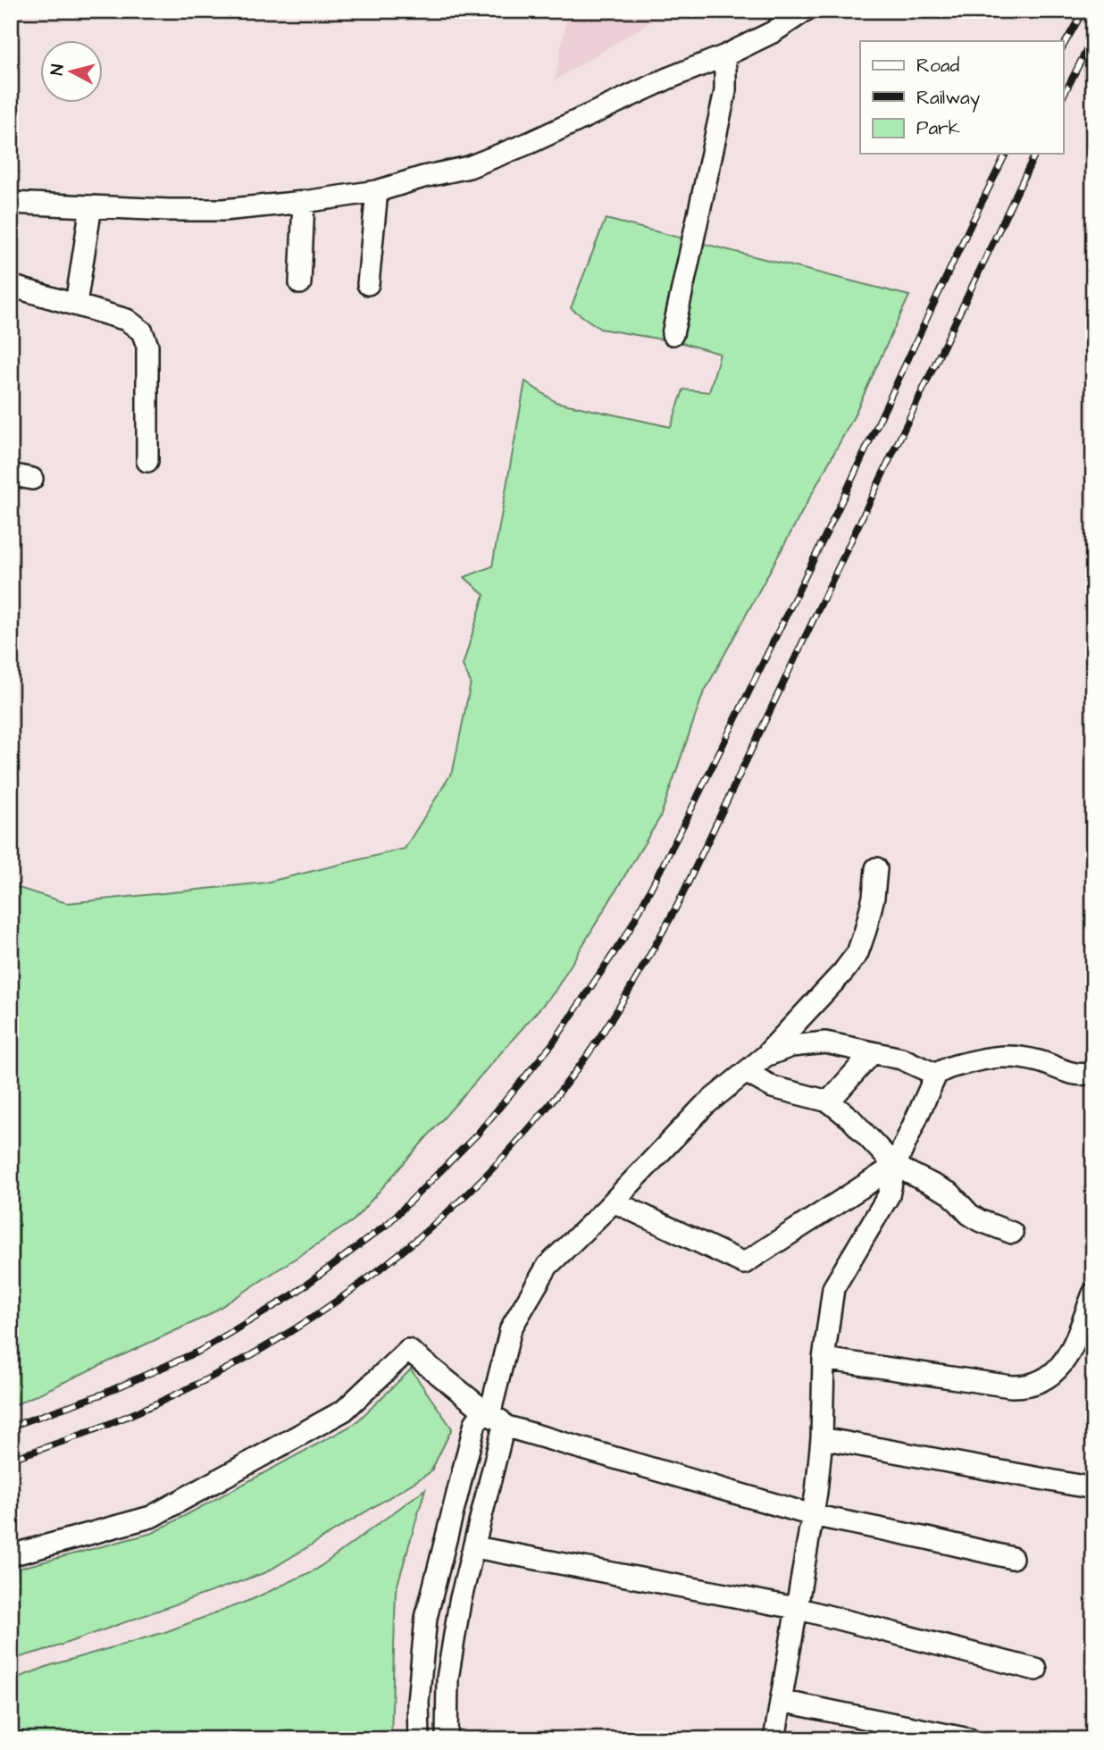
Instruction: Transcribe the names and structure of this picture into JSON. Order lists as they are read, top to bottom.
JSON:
{
  "legend": ["Road", "Railway", "Park"],
  "north": "left"
}
